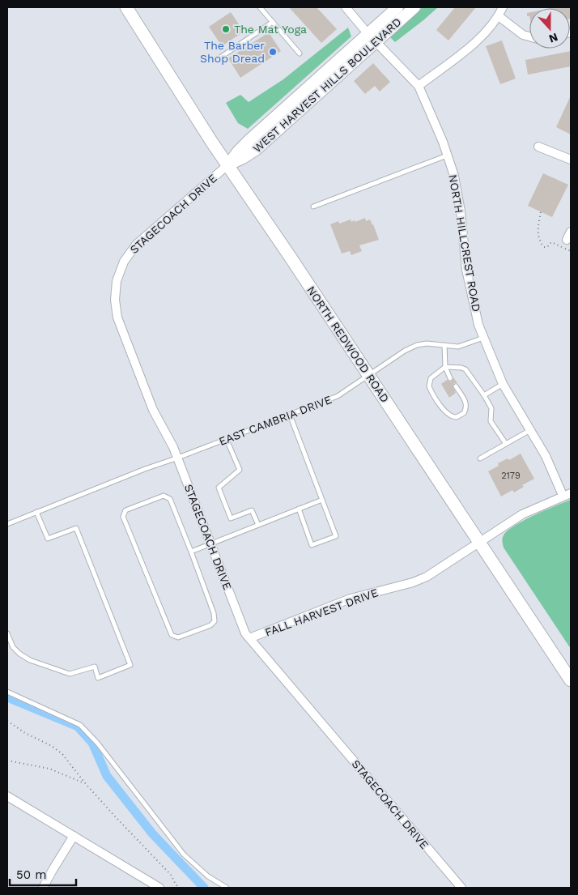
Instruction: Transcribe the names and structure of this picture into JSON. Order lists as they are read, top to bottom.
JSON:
{
  "streets": {
    "main road": ["NORTH REDWOOD ROAD"],
    "street": [
      "WEST HARVEST HILLS BOULEVARD",
      "STAGECOACH DRIVE",
      "NORTH HILLCREST ROAD",
      "FALL HARVEST DRIVE"
    ],
    "lane": ["EAST CAMBRIA DRIVE"]
  },
  "crossings": [
    ["WEST HARVEST HILLS BOULEVARD", "STAGECOACH DRIVE"],
    ["WEST HARVEST HILLS BOULEVARD", "NORTH HILLCREST ROAD"],
    ["WEST HARVEST HILLS BOULEVARD", "NORTH REDWOOD ROAD"],
    ["STAGECOACH DRIVE", "NORTH REDWOOD ROAD"],
    ["STAGECOACH DRIVE", "EAST CAMBRIA DRIVE"],
    ["STAGECOACH DRIVE", "FALL HARVEST DRIVE"],
    ["NORTH HILLCREST ROAD", "EAST CAMBRIA DRIVE"],
    ["NORTH REDWOOD ROAD", "EAST CAMBRIA DRIVE"],
    ["NORTH REDWOOD ROAD", "FALL HARVEST DRIVE"]
  ],
  "places": ["The Mat Yoga", "The Barber Shop Dread"],
  "house_numbers": ["2179"],
  "scale_bar": "50 m",
  "north": "bottom"
}
